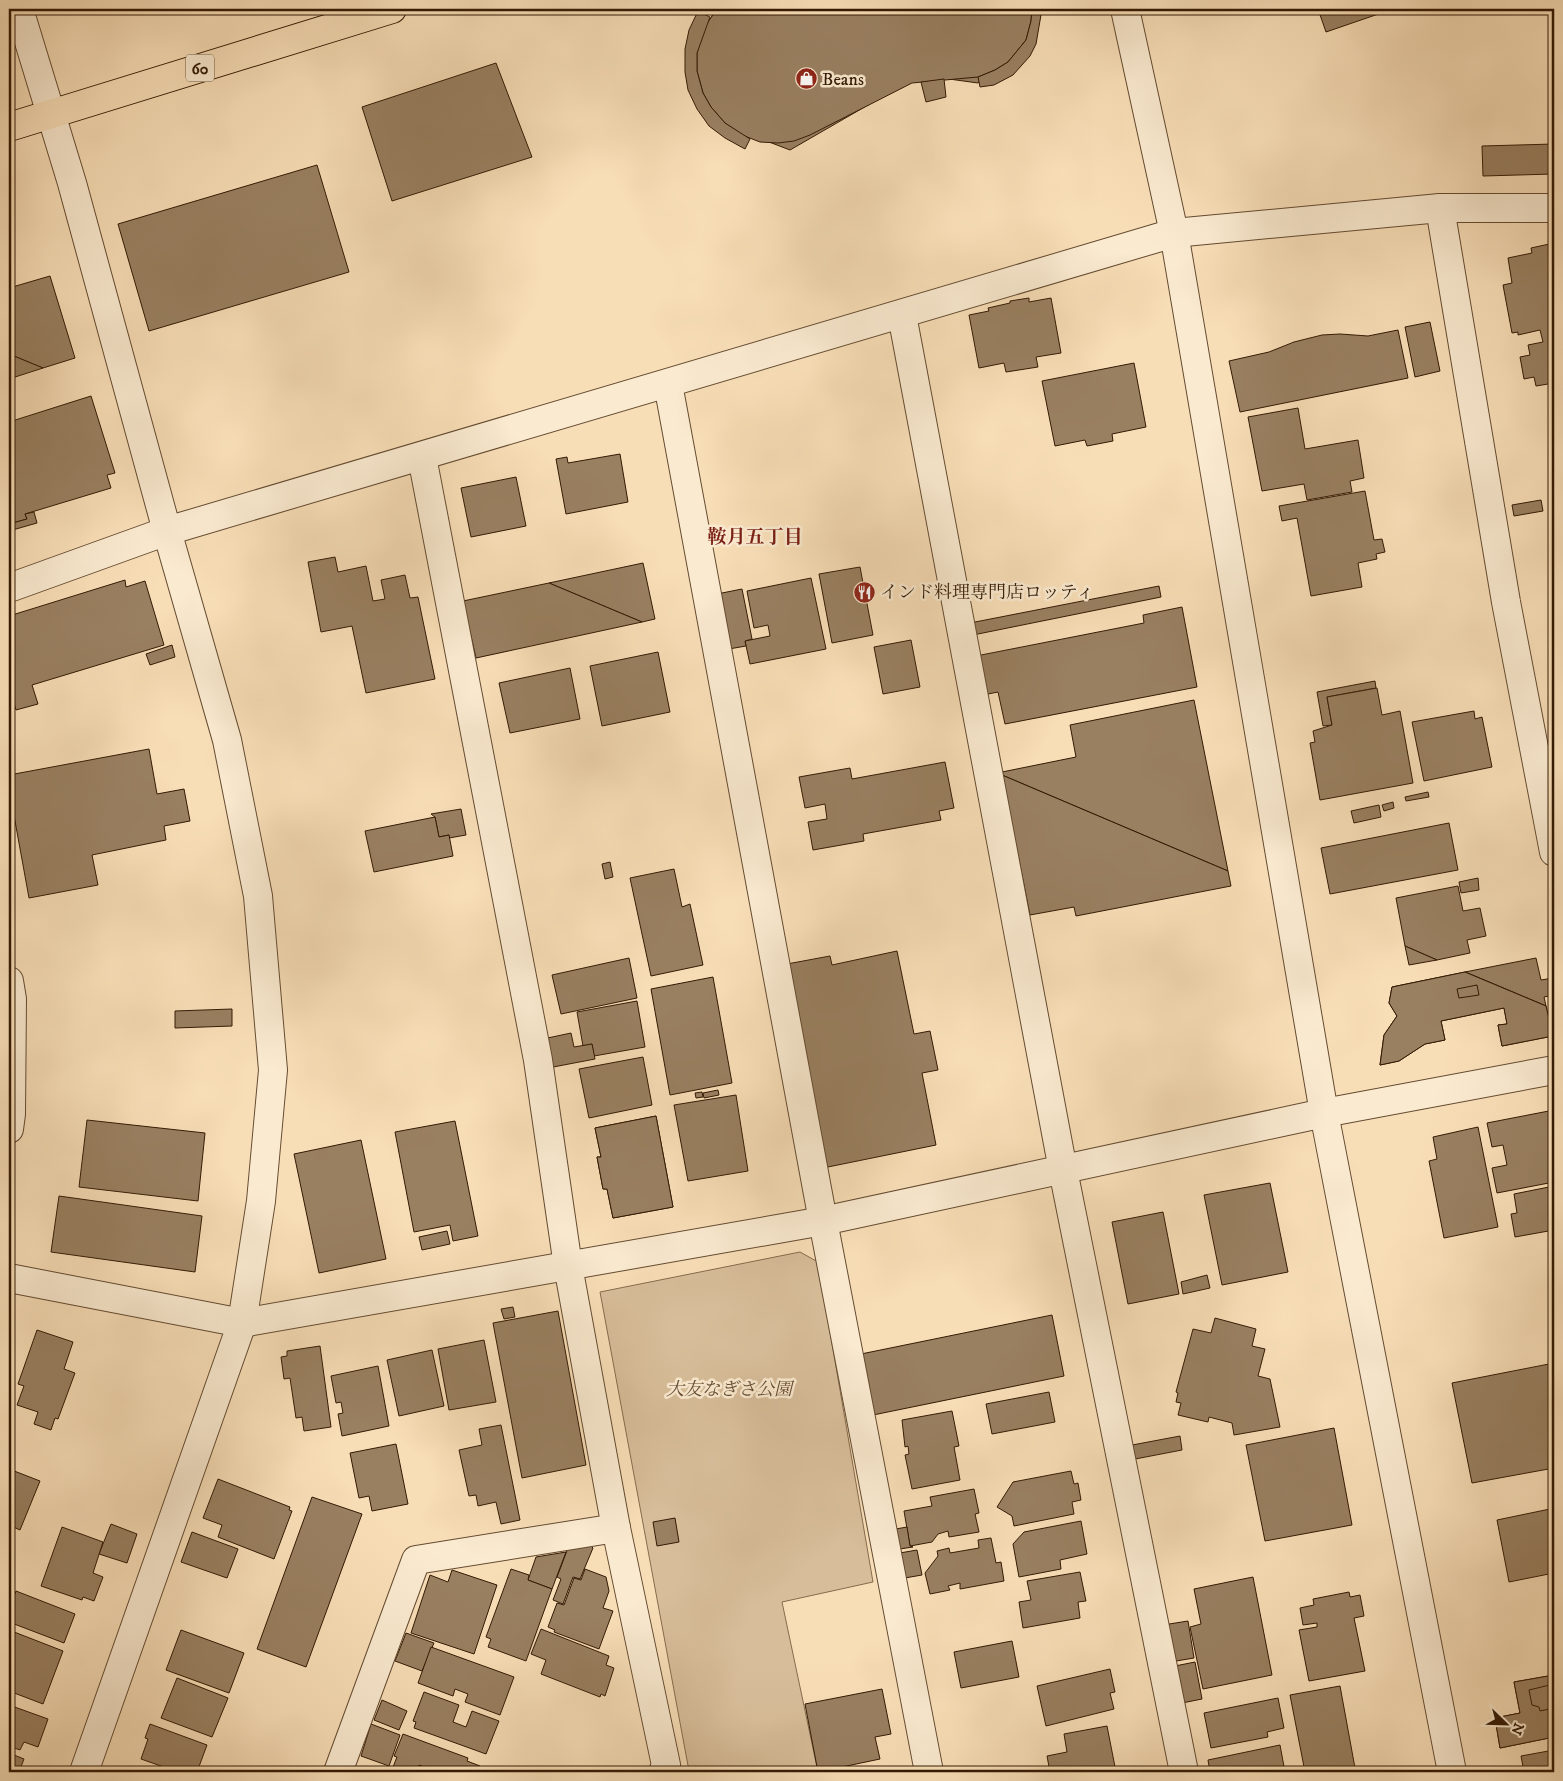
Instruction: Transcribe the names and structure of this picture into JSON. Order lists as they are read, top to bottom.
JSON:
{
  "streets": {
    "main road": ["60"]
  },
  "districts": ["鞍月五丁目"],
  "parks": ["大友なぎさ公園"],
  "places": {
    "shop": ["Beans"],
    "restaurant": ["インド料理専門店ロッティ"]
  },
  "north": "bottom right"
}
